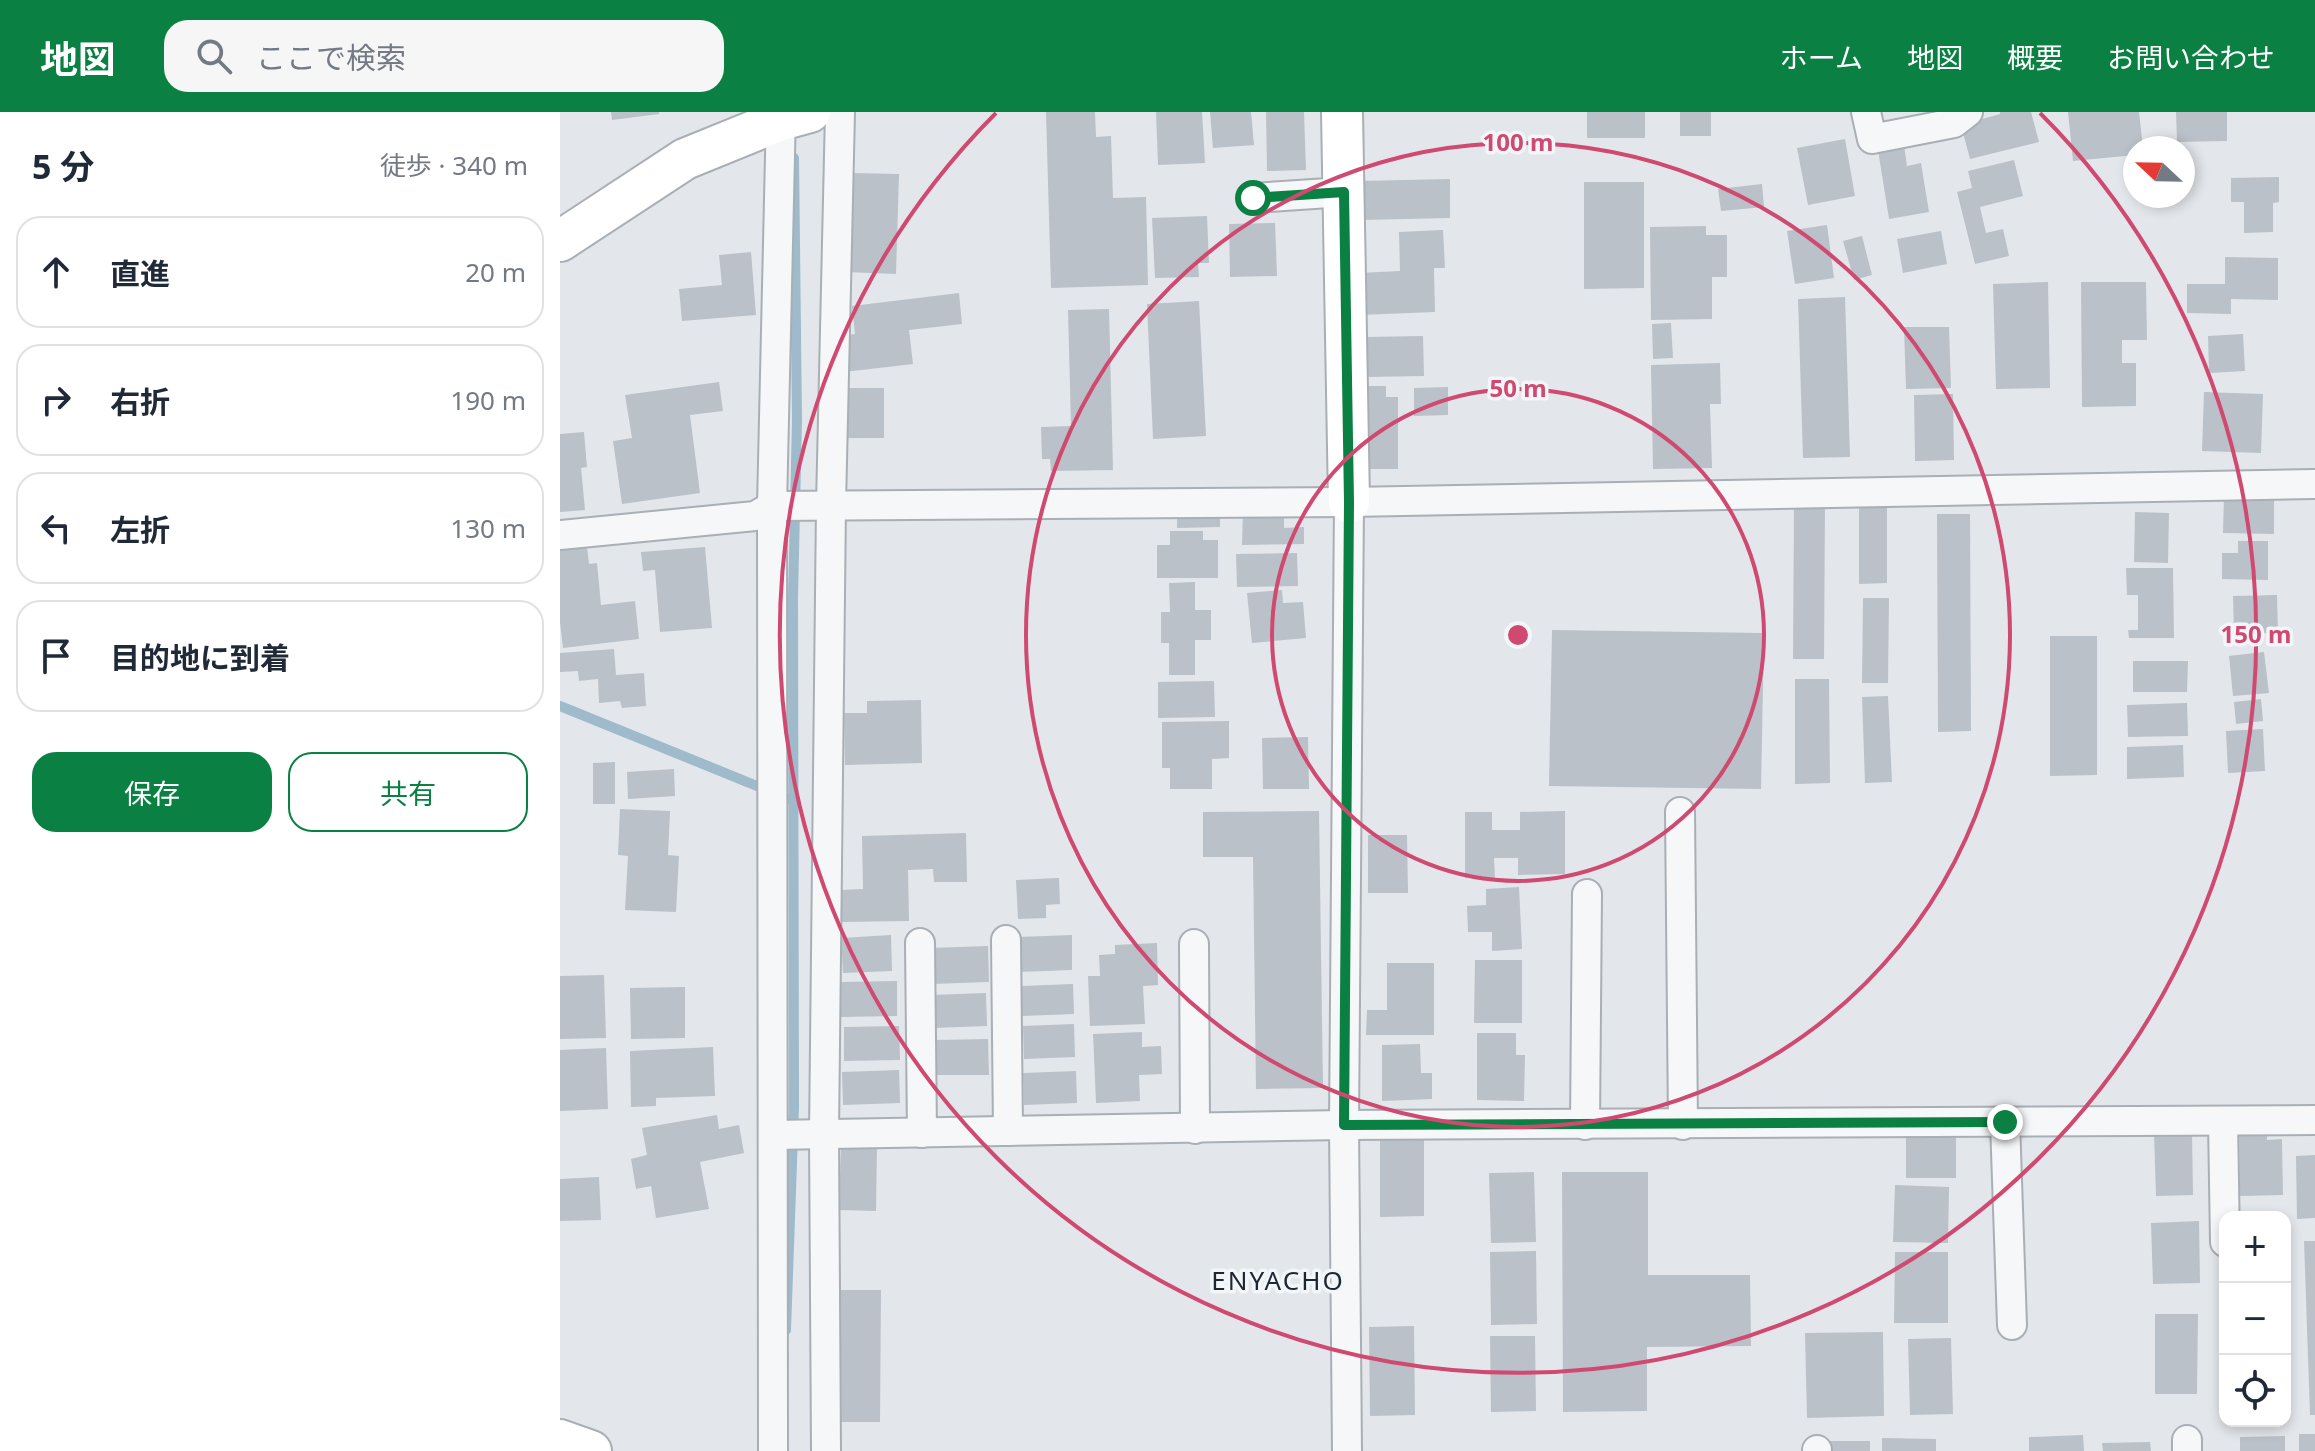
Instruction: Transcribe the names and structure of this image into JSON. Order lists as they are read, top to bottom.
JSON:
{
  "districts": ["ENYACHO"],
  "north": "left",
  "page": {
    "header": "地図",
    "search": "ここで検索",
    "nav": [
      "ホーム",
      "地図",
      "概要",
      "お問い合わせ"
    ],
    "heading": ["5 分", "徒歩 · 340 m"],
    "list": [
      ["直進", "20 m"],
      ["右折", "190 m"],
      ["左折", "130 m"],
      "目的地に到着"
    ],
    "buttons": ["保存", "共有"],
    "map_buttons": ["+", "−"]
  },
  "rings": ["100 m", "50 m", "150 m"]
}
